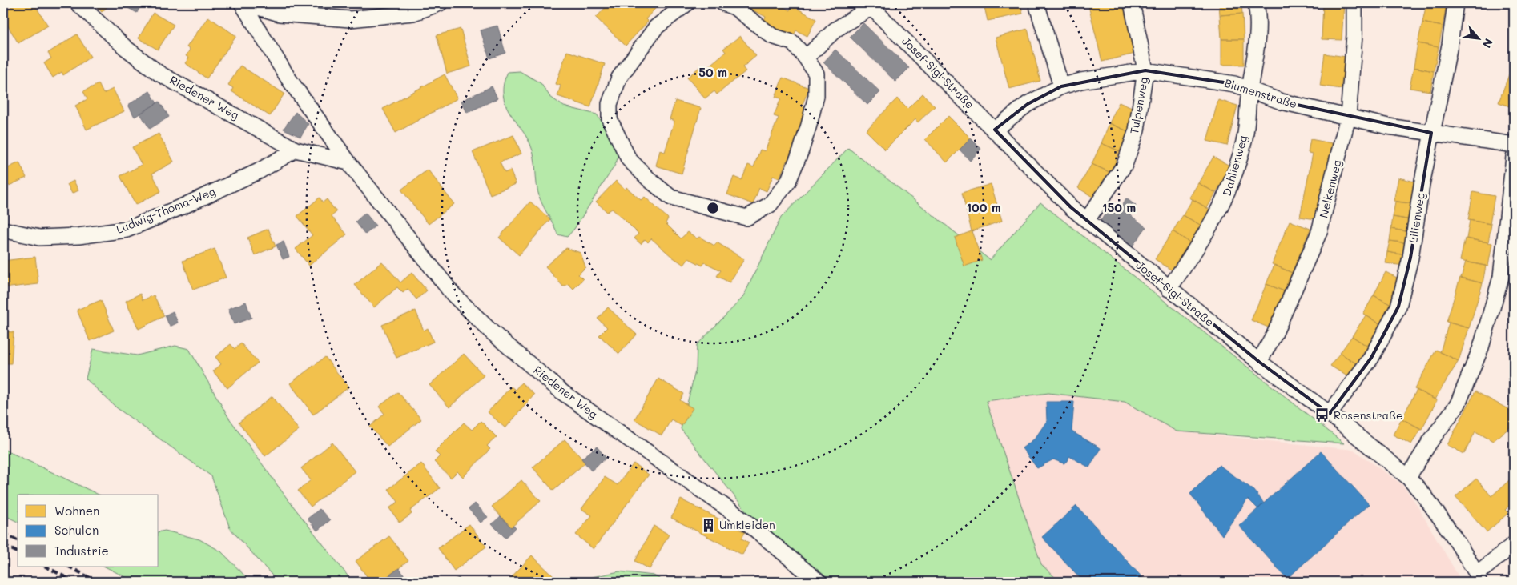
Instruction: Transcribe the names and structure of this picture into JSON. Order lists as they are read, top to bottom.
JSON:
{
  "streets": {
    "street": [
      "Josef-Sigl-Straße",
      "Blumenstraße",
      "Riedener Weg",
      "Tulpenweg",
      "Dahlienweg",
      "Nelkenweg",
      "Ludwig-Thoma-Weg",
      "Lilienweg"
    ]
  },
  "crossings": [
    ["Josef-Sigl-Straße", "Blumenstraße"],
    ["Josef-Sigl-Straße", "Tulpenweg"],
    ["Josef-Sigl-Straße", "Dahlienweg"],
    ["Josef-Sigl-Straße", "Nelkenweg"],
    ["Josef-Sigl-Straße", "Lilienweg"],
    ["Blumenstraße", "Tulpenweg"],
    ["Blumenstraße", "Dahlienweg"],
    ["Blumenstraße", "Nelkenweg"],
    ["Blumenstraße", "Lilienweg"],
    ["Riedener Weg", "Ludwig-Thoma-Weg"]
  ],
  "places": {
    "bus stop": ["Rosenstraße"],
    "building": ["Umkleiden"]
  },
  "legend": ["Wohnen", "Schulen", "Industrie"],
  "north": "bottom right",
  "rings": ["50 m", "100 m", "150 m"]
}
